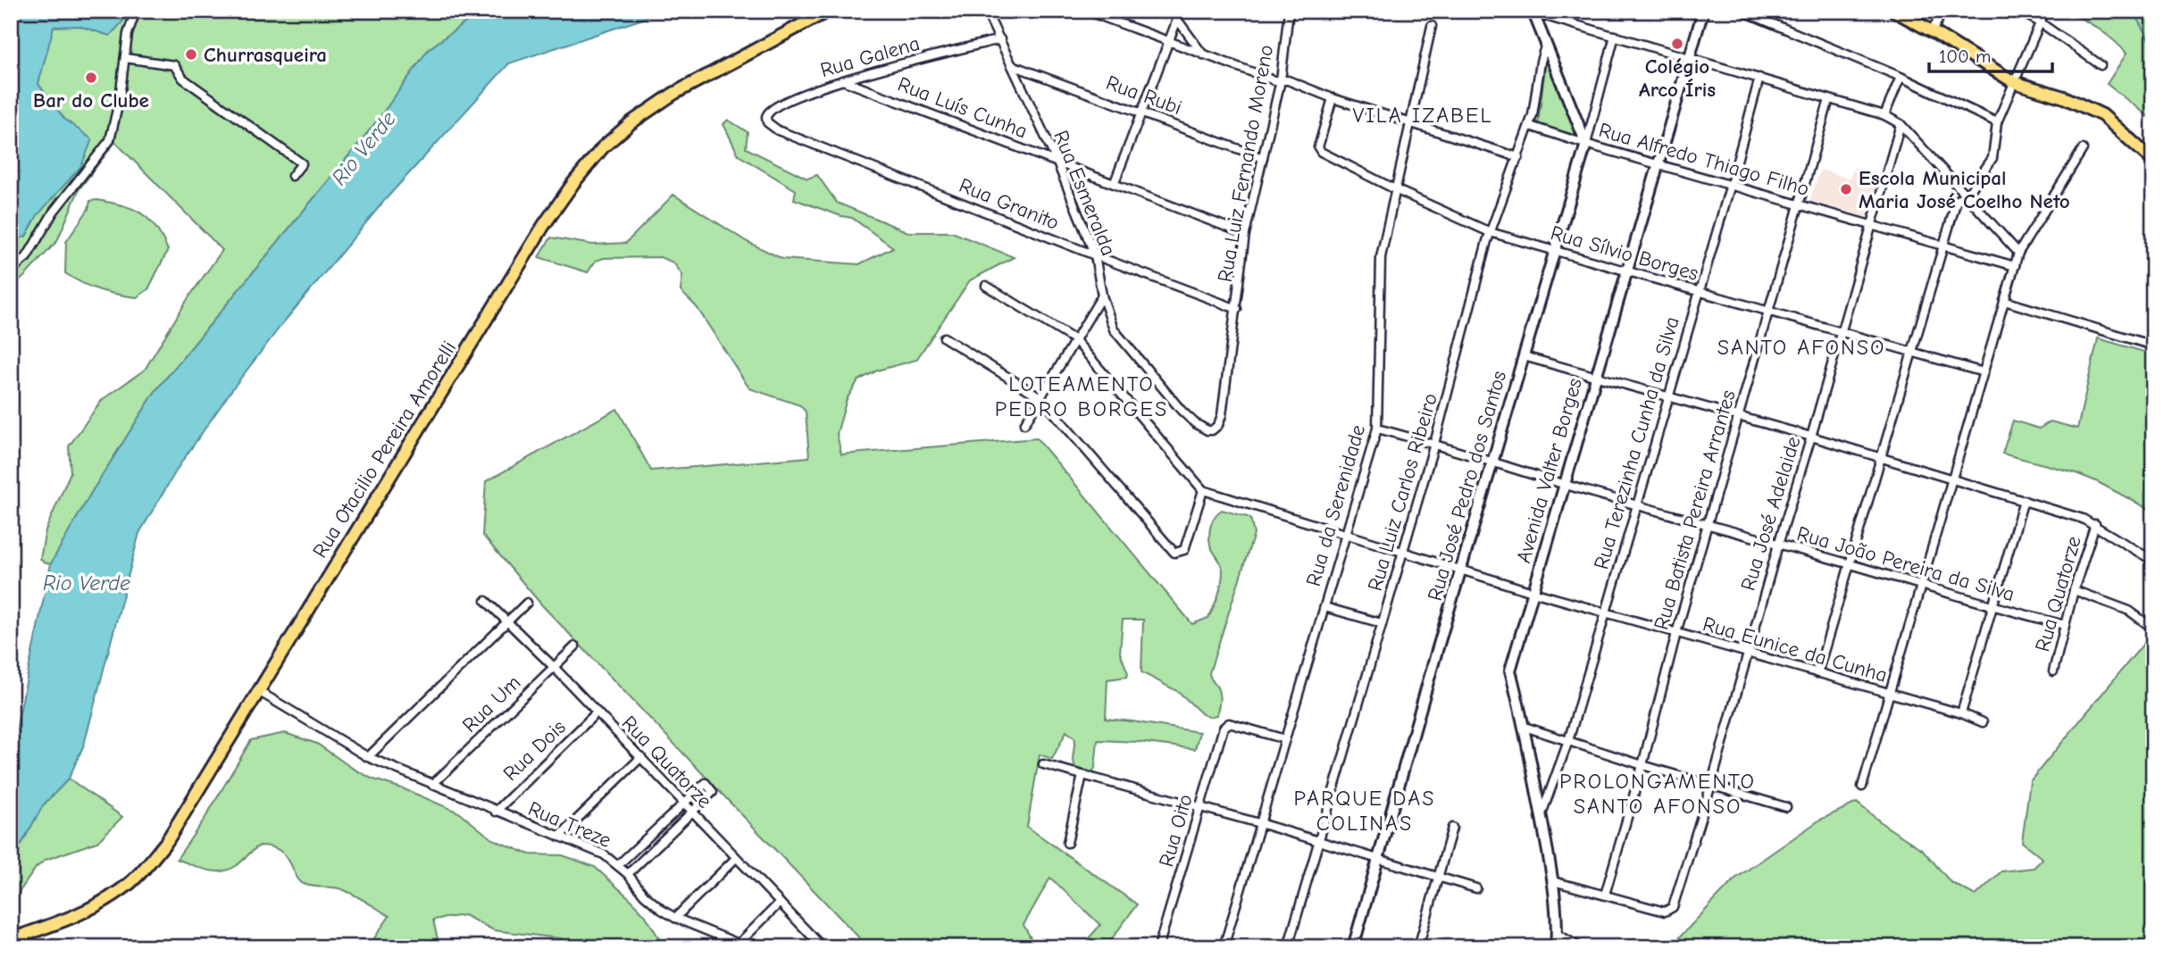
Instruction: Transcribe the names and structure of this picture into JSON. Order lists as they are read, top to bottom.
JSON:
{
  "streets": {
    "main road": ["Rua Otacilio Pereira Amorelli"],
    "street": [
      "Rua Galena",
      "Rua Rubi",
      "Rua Luís Cunha",
      "Rua Alfredo Thiago Filho",
      "Rua Luiz Fernando Moreno",
      "Rua Esmeralda",
      "Rua Granito",
      "Rua Sílvio Borges",
      "Rua Terezinha Cunha da Silva",
      "Avenida Valter Borges",
      "Rua José Pedro dos Santos",
      "Rua Luiz Carlos Ribeiro",
      "Rua da Serenidade",
      "Rua Batista Pereira Arrantes",
      "Rua José Adelaide",
      "Rua João Pereira da Silva",
      "Rua Quatorze",
      "Rua Eunice da Cunha",
      "Rua Um",
      "Rua Dois",
      "Rua Treze",
      "Rua Oito"
    ]
  },
  "crossings": [
    ["Rua Galena", "Rua Luís Cunha"],
    ["Rua Galena", "Rua Esmeralda"],
    ["Rua Galena", "Rua Granito"],
    ["Rua Rubi", "Rua Luiz Fernando Moreno"],
    ["Rua Rubi", "Rua Esmeralda"],
    ["Rua Luís Cunha", "Rua Luiz Fernando Moreno"],
    ["Rua Luís Cunha", "Rua Esmeralda"],
    ["Rua Alfredo Thiago Filho", "Rua Terezinha Cunha da Silva"],
    ["Rua Alfredo Thiago Filho", "Avenida Valter Borges"],
    ["Rua Alfredo Thiago Filho", "Rua José Pedro dos Santos"],
    ["Rua Alfredo Thiago Filho", "Rua Luiz Carlos Ribeiro"],
    ["Rua Alfredo Thiago Filho", "Rua Batista Pereira Arrantes"],
    ["Rua Alfredo Thiago Filho", "Rua José Adelaide"],
    ["Rua Luiz Fernando Moreno", "Rua Esmeralda"],
    ["Rua Luiz Fernando Moreno", "Rua Granito"],
    ["Rua Esmeralda", "Rua Granito"],
    ["Rua Sílvio Borges", "Rua Terezinha Cunha da Silva"],
    ["Rua Sílvio Borges", "Avenida Valter Borges"],
    ["Rua Sílvio Borges", "Rua José Pedro dos Santos"],
    ["Rua Sílvio Borges", "Rua Luiz Carlos Ribeiro"],
    ["Rua Sílvio Borges", "Rua da Serenidade"],
    ["Rua Sílvio Borges", "Rua Batista Pereira Arrantes"],
    ["Rua Sílvio Borges", "Rua José Adelaide"],
    ["Rua Terezinha Cunha da Silva", "Avenida Valter Borges"],
    ["Rua Terezinha Cunha da Silva", "Rua João Pereira da Silva"],
    ["Rua Terezinha Cunha da Silva", "Rua Eunice da Cunha"],
    ["Rua Otacilio Pereira Amorelli", "Rua Treze"],
    ["Avenida Valter Borges", "Rua João Pereira da Silva"],
    ["Avenida Valter Borges", "Rua Eunice da Cunha"],
    ["Rua José Pedro dos Santos", "Rua João Pereira da Silva"],
    ["Rua José Pedro dos Santos", "Rua Eunice da Cunha"],
    ["Rua Luiz Carlos Ribeiro", "Rua João Pereira da Silva"],
    ["Rua Luiz Carlos Ribeiro", "Rua Eunice da Cunha"],
    ["Rua da Serenidade", "Rua João Pereira da Silva"],
    ["Rua da Serenidade", "Rua Eunice da Cunha"],
    ["Rua da Serenidade", "Rua Oito"],
    ["Rua Batista Pereira Arrantes", "Rua José Adelaide"],
    ["Rua Batista Pereira Arrantes", "Rua João Pereira da Silva"],
    ["Rua Batista Pereira Arrantes", "Rua Eunice da Cunha"],
    ["Rua José Adelaide", "Rua João Pereira da Silva"],
    ["Rua José Adelaide", "Rua Eunice da Cunha"],
    ["Rua João Pereira da Silva", "Rua Quatorze"],
    ["Rua Quatorze", "Rua Um"],
    ["Rua Quatorze", "Rua Dois"],
    ["Rua Um", "Rua Treze"],
    ["Rua Dois", "Rua Treze"]
  ],
  "districts": [
    "VILA IZABEL",
    "SANTO AFONSO",
    "LOTEAMENTO PEDRO BORGES",
    "PROLONGAMENTO SANTO AFONSO",
    "PARQUE DAS COLINAS"
  ],
  "water": ["Rio Verde"],
  "places": [
    "Colégio Arco Íris",
    "Churrasqueira",
    "Bar do Clube",
    "Escola Municipal Maria José Coelho Neto"
  ],
  "scale_bar": "100 m"
}
